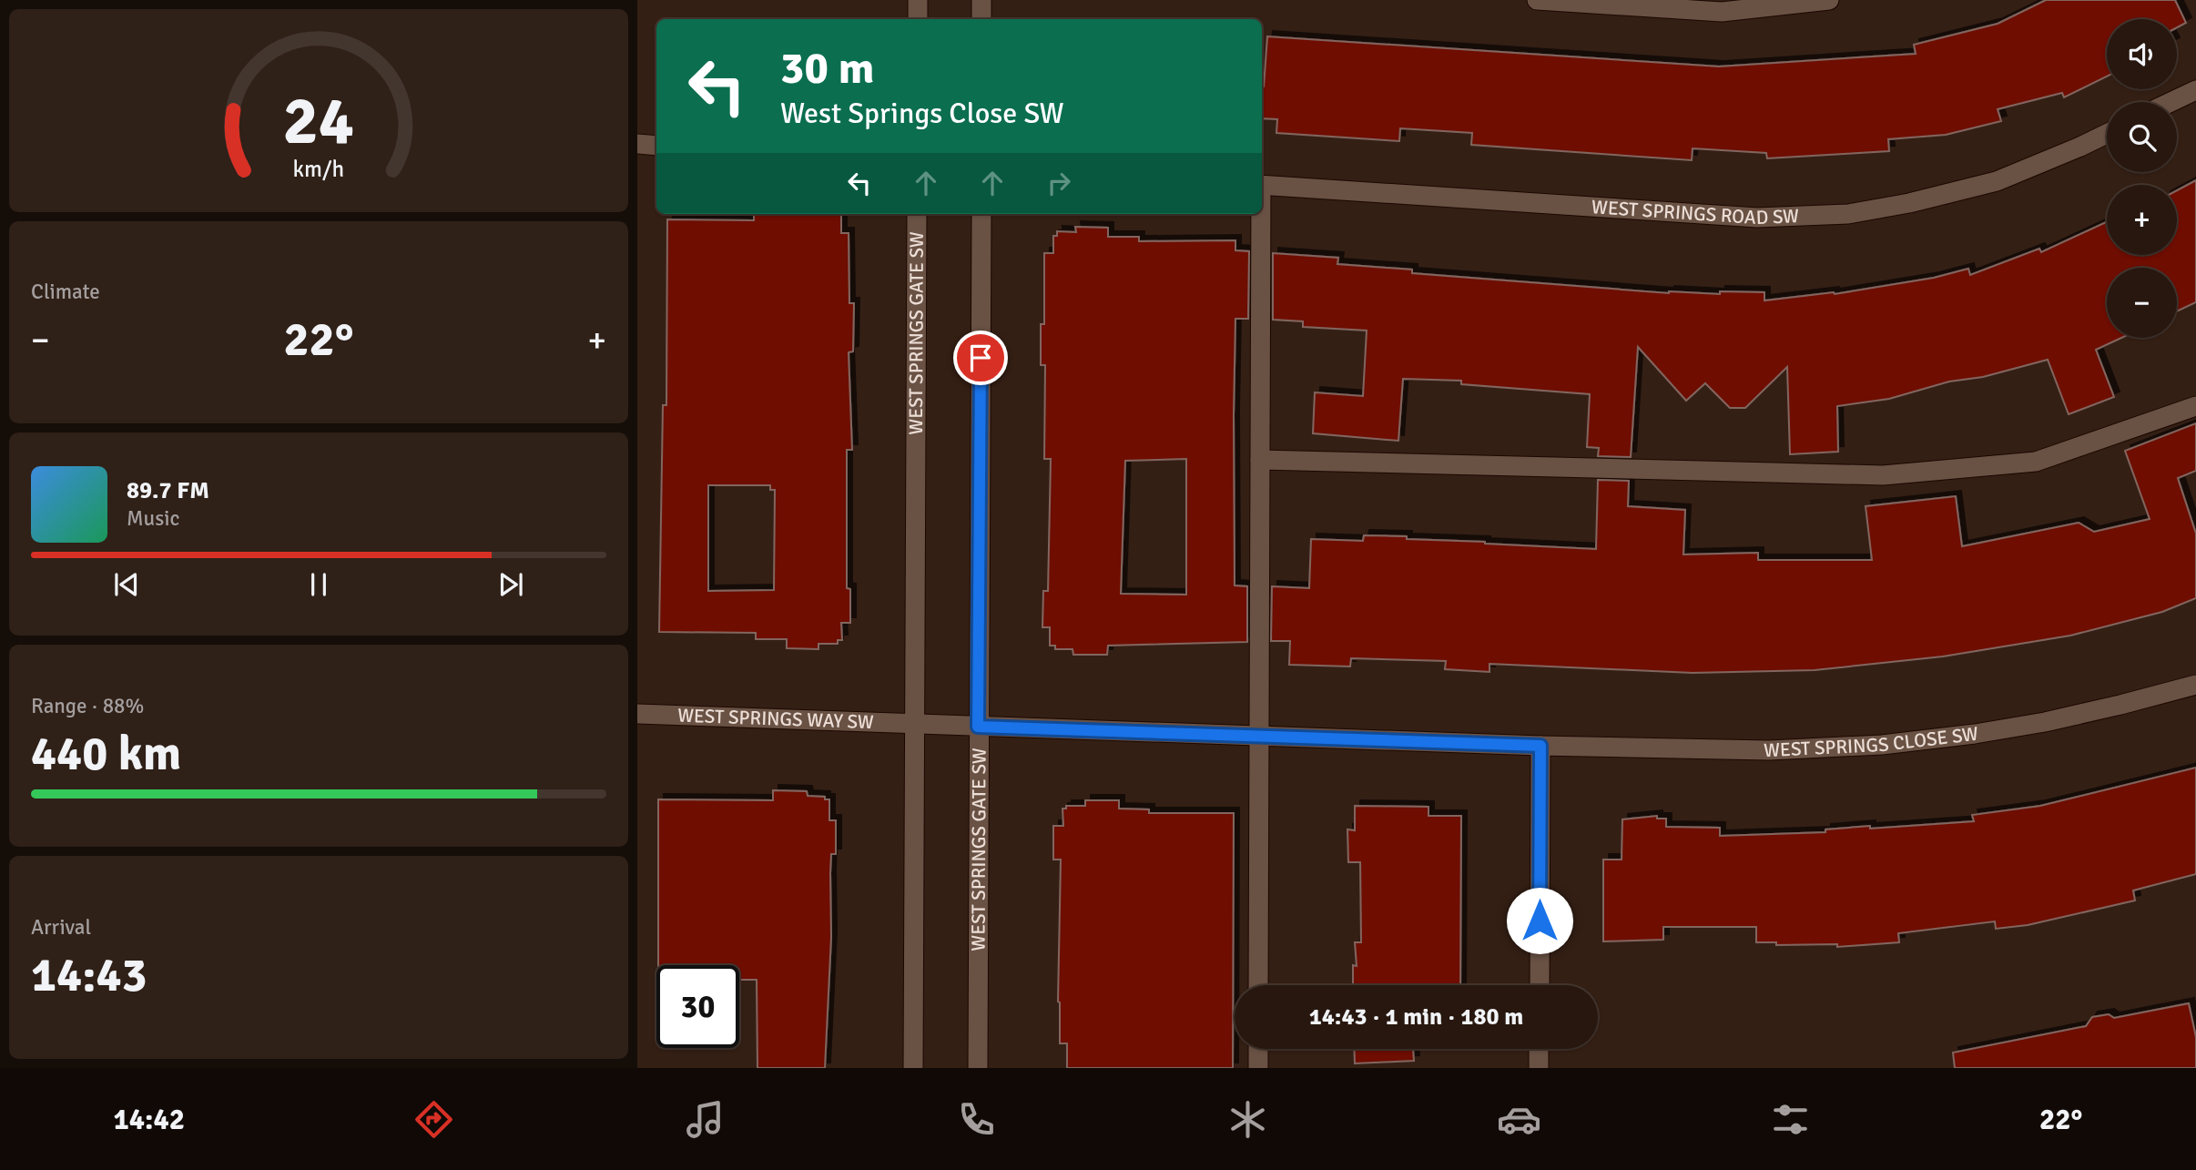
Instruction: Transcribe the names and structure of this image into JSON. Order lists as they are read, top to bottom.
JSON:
{
  "streets": {
    "street": [
      "WEST SPRINGS ROAD SW",
      "WEST SPRINGS GATE SW",
      "WEST SPRINGS WAY SW",
      "WEST SPRINGS CLOSE SW"
    ]
  },
  "crossings": [
    ["WEST SPRINGS GATE SW", "WEST SPRINGS WAY SW"],
    ["WEST SPRINGS GATE SW", "WEST SPRINGS CLOSE SW"],
    ["WEST SPRINGS WAY SW", "WEST SPRINGS CLOSE SW"]
  ],
  "page": {
    "map_buttons": ["+", "−"],
    "turn": ["30 m", "West Springs Close SW"],
    "tile": [
      "Climate",
      ["Range · 88%", "440 km"],
      ["Arrival", "14:43"]
    ],
    "heat": ["−", "22°", "+"],
    "song": ["89.7 FM", "Music"],
    "limit": "30",
    "trip": "14:43 · 1 min · 180 m",
    "tabs": ["14:42", "22°"],
    "gauge": ["24", "km/h"]
  }
}
